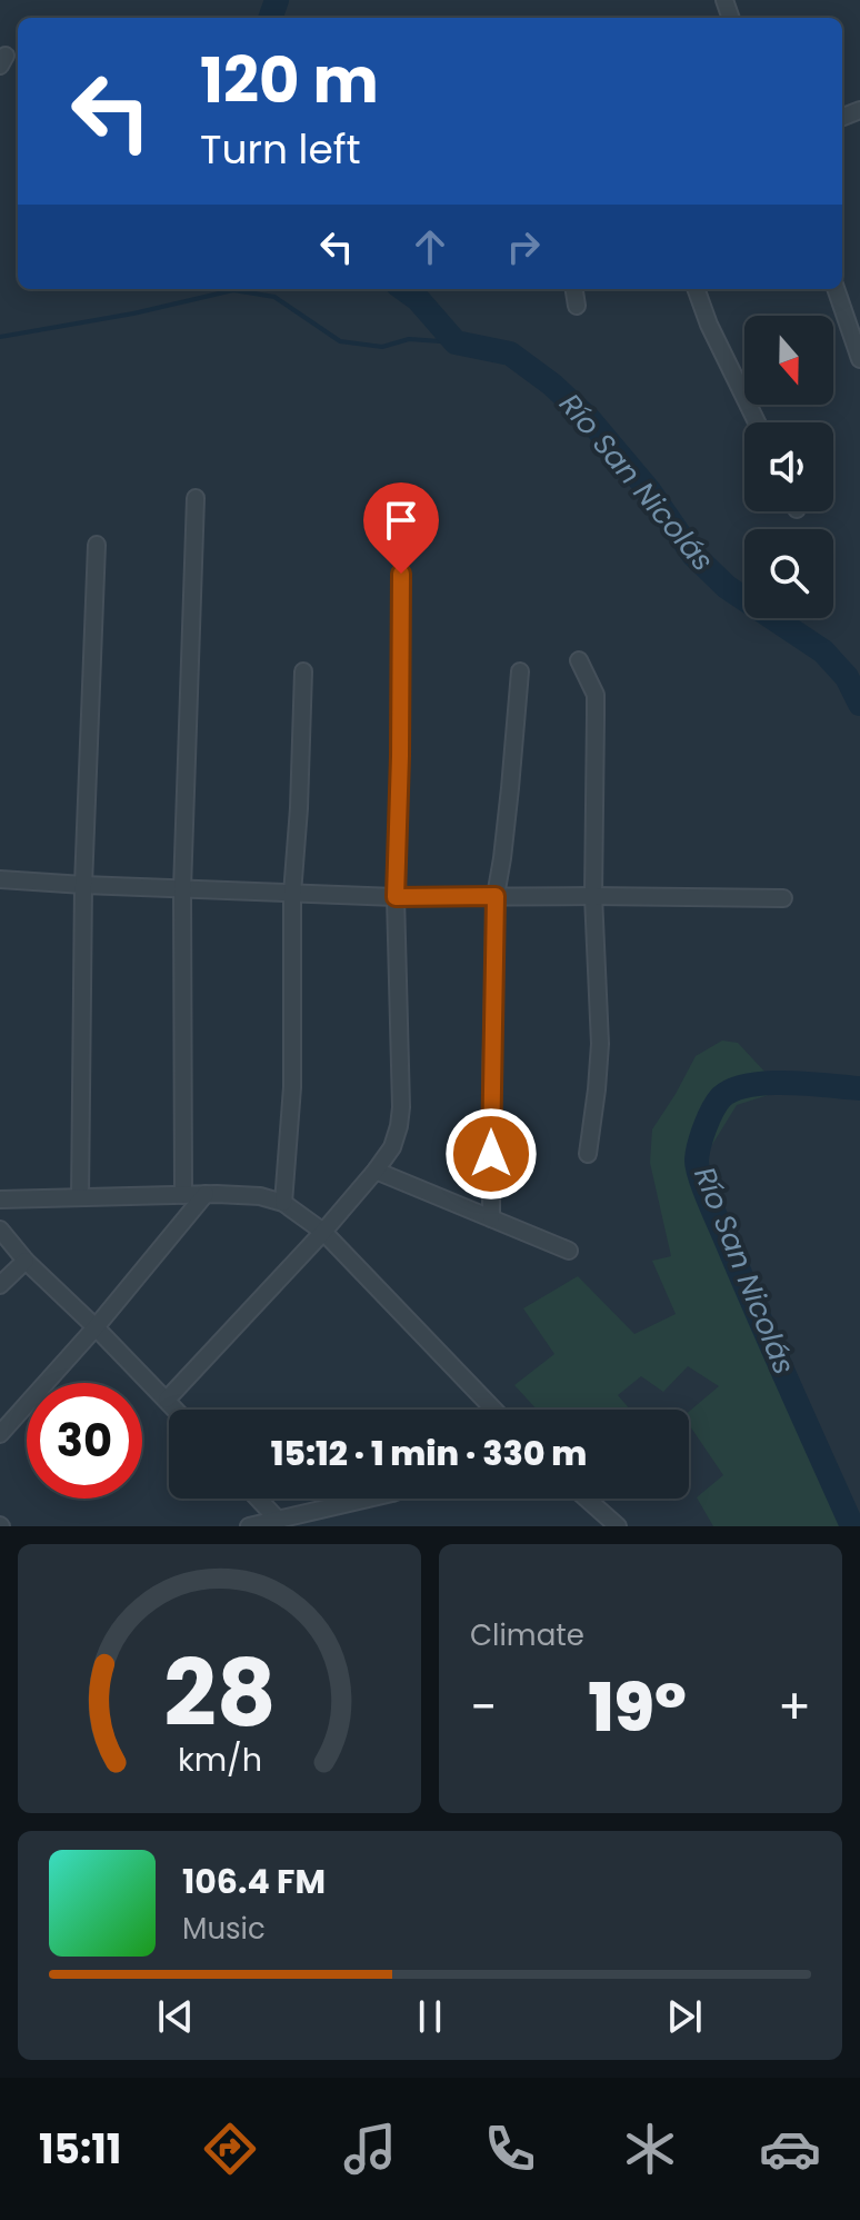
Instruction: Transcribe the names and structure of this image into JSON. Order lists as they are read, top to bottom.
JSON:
{
  "water": ["Río San Nicolás"],
  "north": "bottom",
  "page": {
    "turn": ["120 m", "Turn left"],
    "limit": "30",
    "trip": "15:12 · 1 min · 330 m",
    "tile": "Climate",
    "heat": ["−", "19°", "+"],
    "song": ["106.4 FM", "Music"],
    "tabs": "15:11",
    "gauge": ["28", "km/h"]
  }
}
